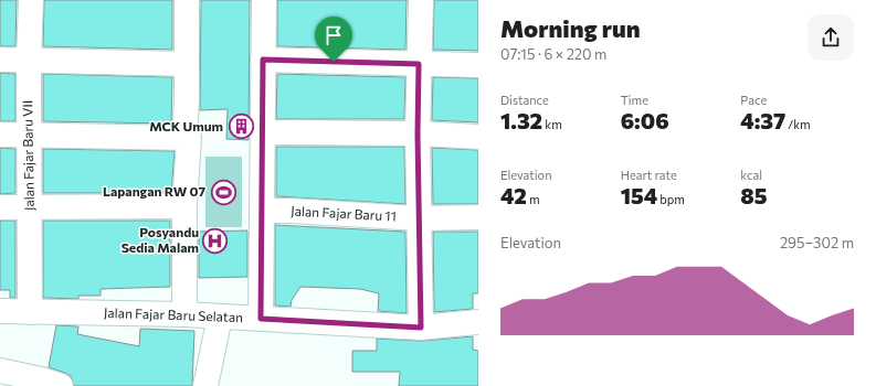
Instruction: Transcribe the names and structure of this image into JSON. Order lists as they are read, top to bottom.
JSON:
{
  "streets": {
    "street": ["Jalan Fajar Baru VII", "Jalan Fajar Baru 11", "Jalan Fajar Baru Selatan"]
  },
  "crossings": [
    ["Jalan Fajar Baru VII", "Jalan Fajar Baru Selatan"]
  ],
  "places": {
    "building": ["MCK Umum"],
    "sports": ["Lapangan RW 07"],
    "hospital": ["Posyandu Sedia Malam"]
  },
  "page": {
    "heading": ["Morning run", "07:15 · 6 × 220 m"],
    "stats": [
      ["Distance", "1.32 km"],
      ["Time", "6:06"],
      ["Pace", "4:37 /km"],
      ["Elevation", "42 m"],
      ["Heart rate", "154 bpm"],
      ["kcal", "85"]
    ],
    "chart": ["Elevation", "295–302 m"]
  }
}
